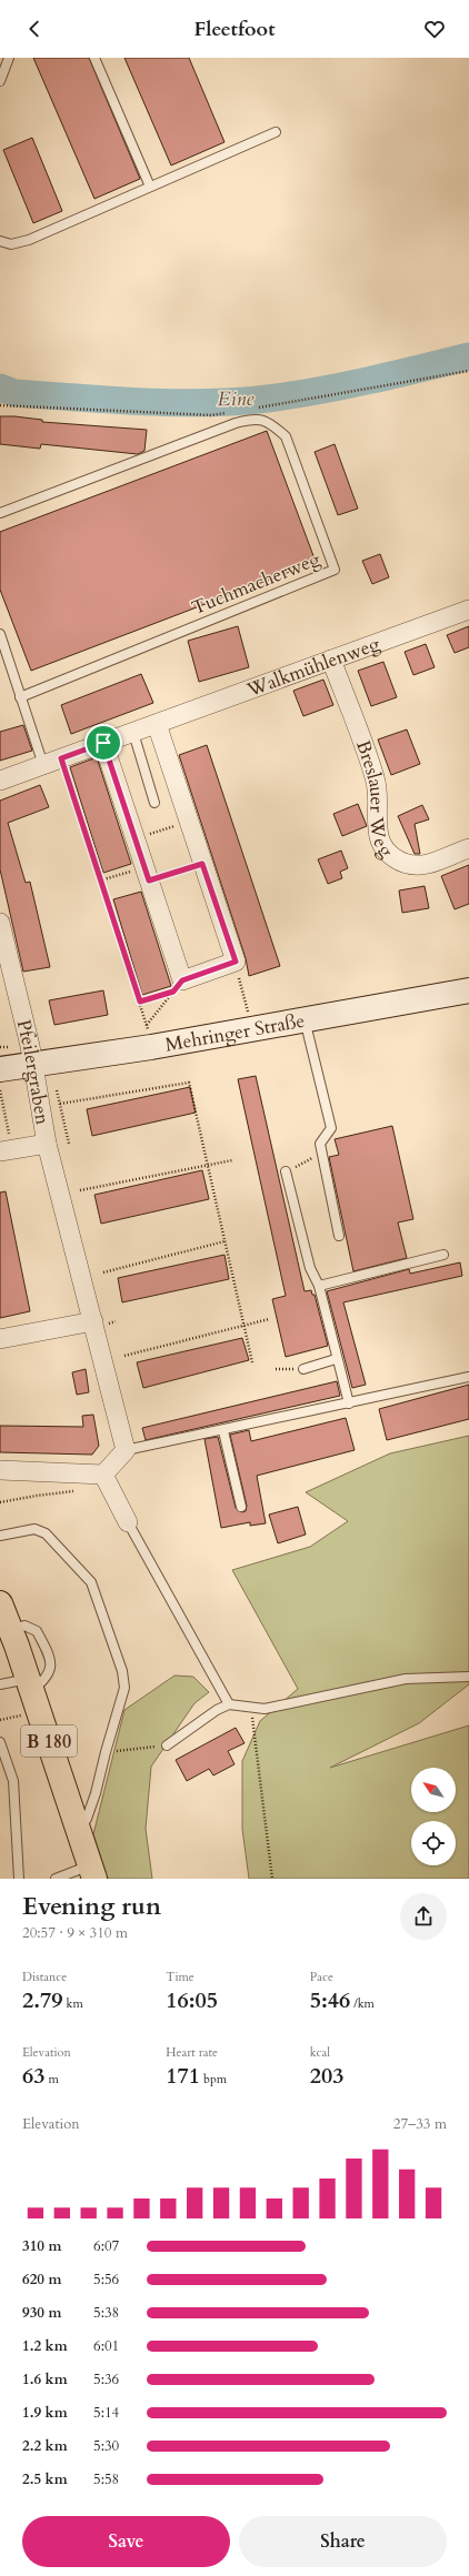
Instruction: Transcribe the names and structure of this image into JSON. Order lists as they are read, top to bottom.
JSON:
{
  "streets": {
    "main road": ["Mehringer Straße", "B 180"],
    "street": ["Walkmühlenweg", "Breslauer Weg", "Pfeilergraben"],
    "lane": ["Tuchmacherweg"]
  },
  "crossings": [
    ["Walkmühlenweg", "Breslauer Weg"],
    ["Mehringer Straße", "Pfeilergraben"]
  ],
  "water": ["Eine"],
  "north": "top left",
  "page": {
    "header": "Fleetfoot",
    "heading": ["Evening run", "20:57 · 9 × 310 m"],
    "stats": [
      ["Distance", "2.79 km"],
      ["Time", "16:05"],
      ["Pace", "5:46 /km"],
      ["Elevation", "63 m"],
      ["Heart rate", "171 bpm"],
      ["kcal", "203"]
    ],
    "chart": ["Elevation", "27–33 m"],
    "list": [
      {
        "name": "310 m",
        "note": "6:07"
      },
      {
        "name": "620 m",
        "note": "5:56"
      },
      {
        "name": "930 m",
        "note": "5:38"
      },
      {
        "name": "1.2 km",
        "note": "6:01"
      },
      {
        "name": "1.6 km",
        "note": "5:36"
      },
      {
        "name": "1.9 km",
        "note": "5:14"
      },
      {
        "name": "2.2 km",
        "note": "5:30"
      },
      {
        "name": "2.5 km",
        "note": "5:58"
      }
    ],
    "buttons": ["Save", "Share"]
  }
}
